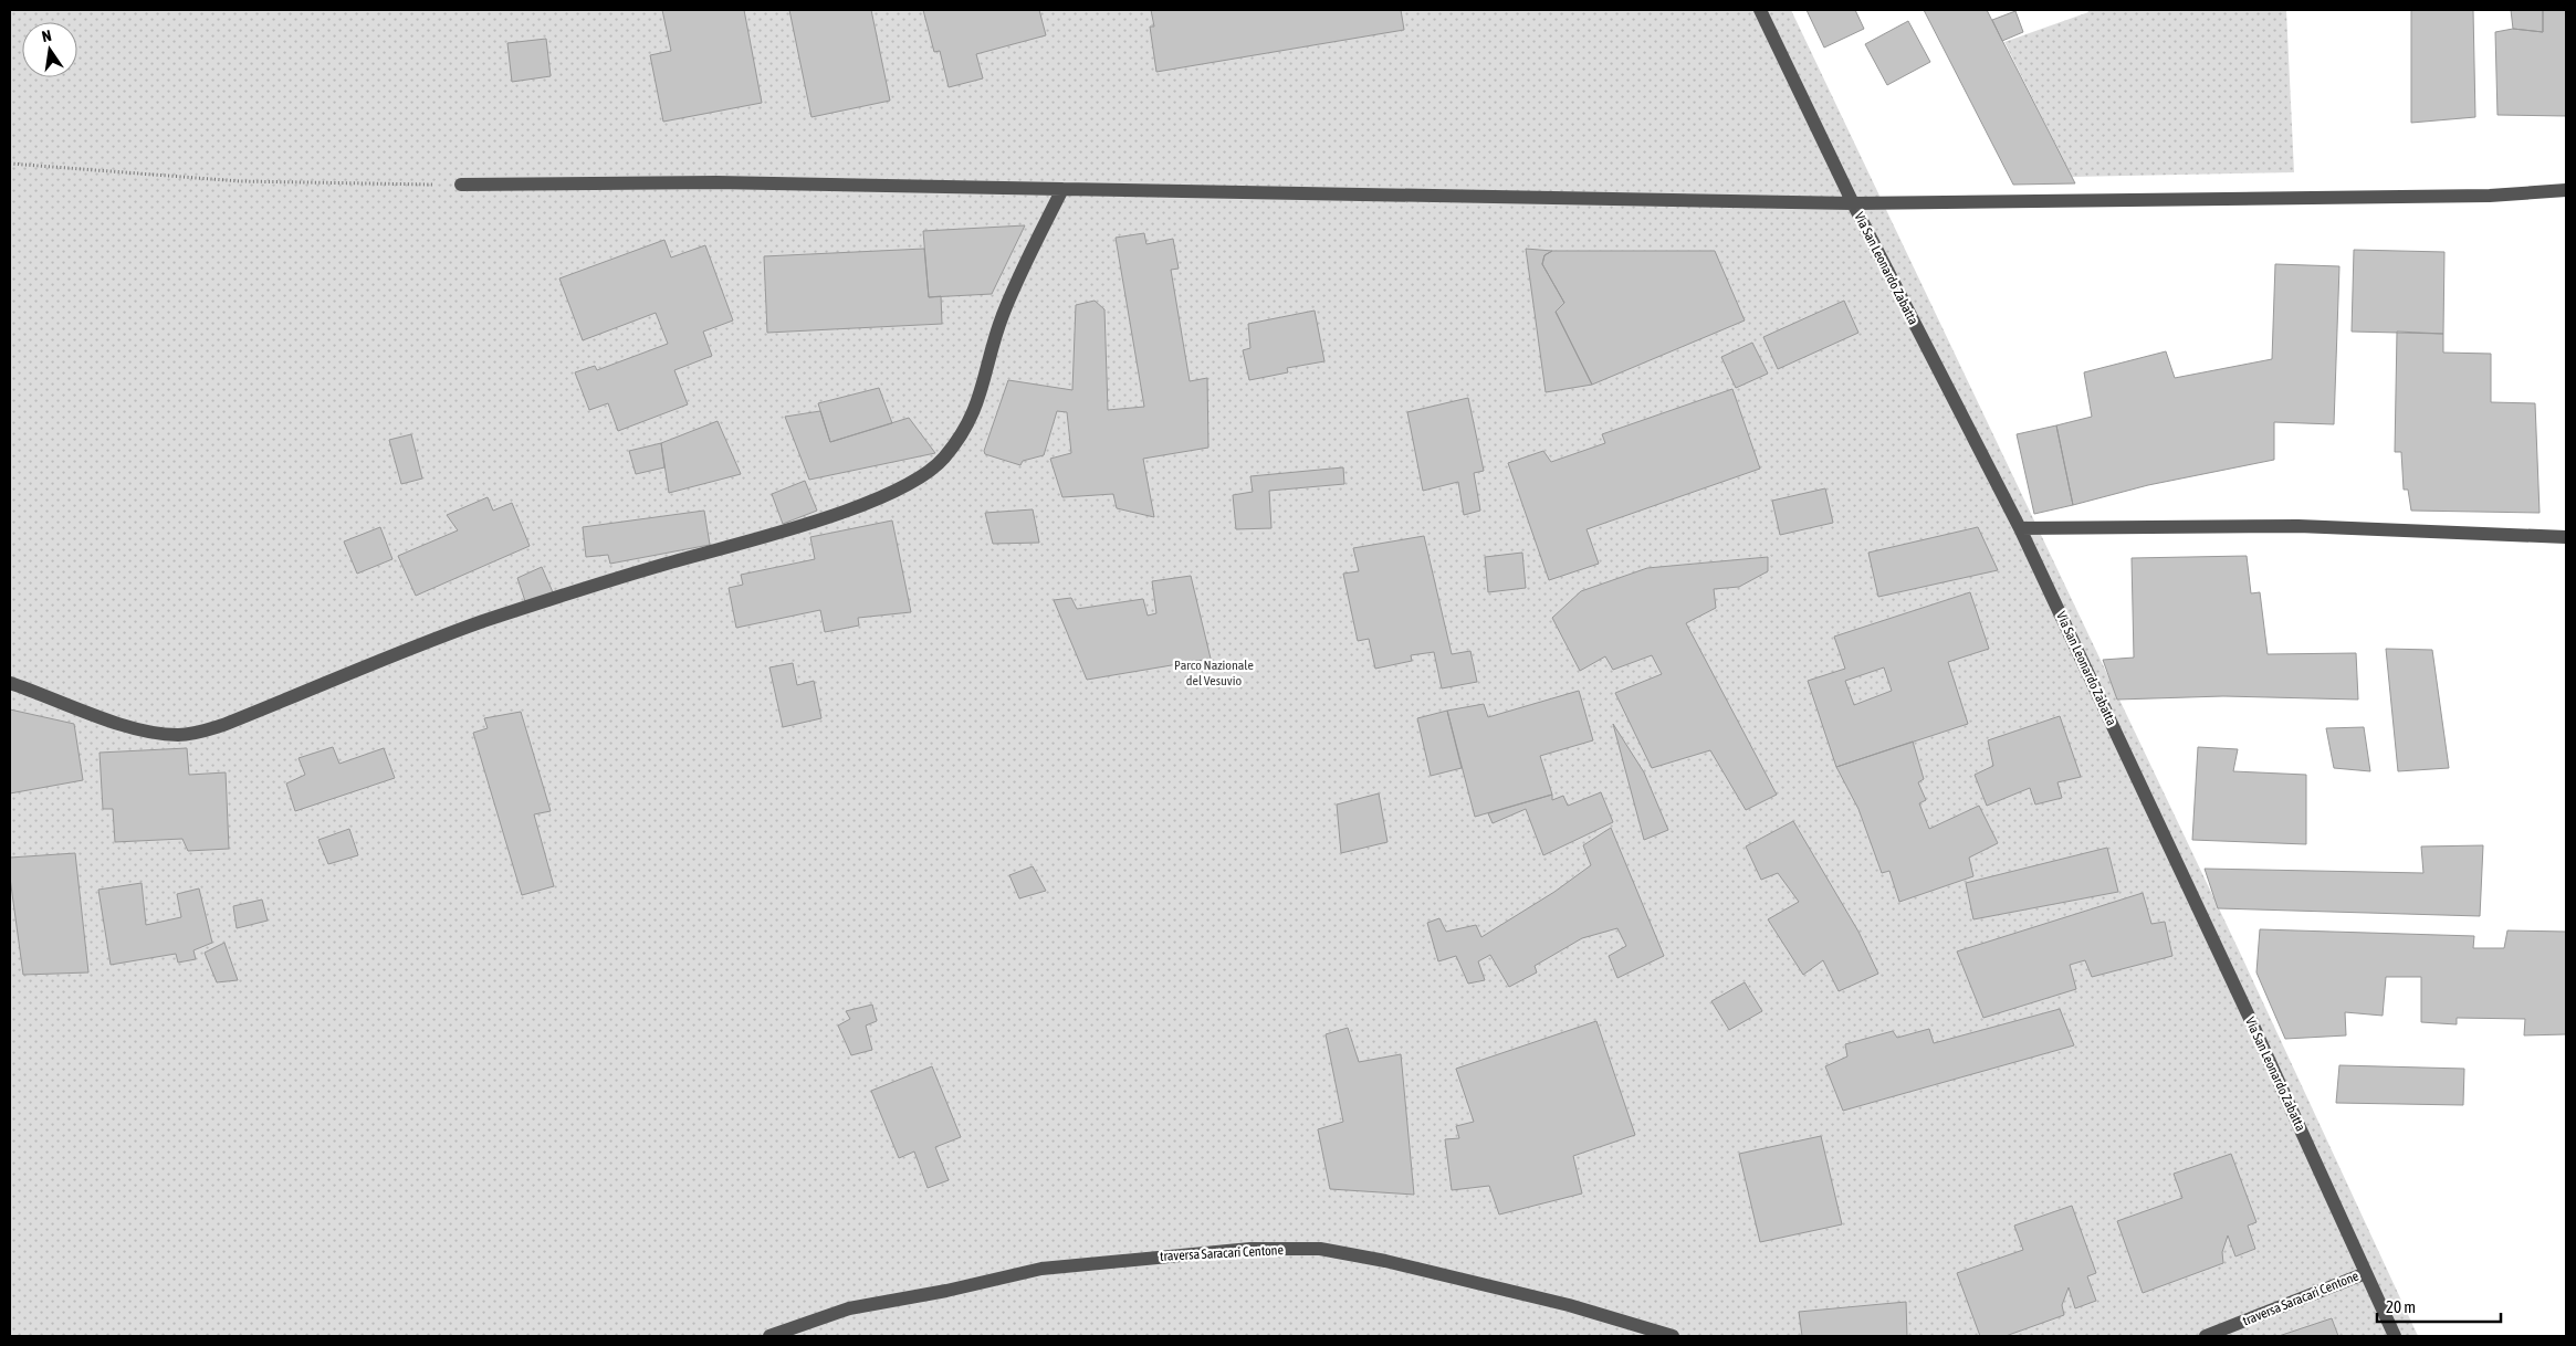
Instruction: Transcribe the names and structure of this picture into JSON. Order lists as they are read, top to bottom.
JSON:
{
  "streets": {
    "street": ["Via San Leonardo Zabatta", "traversa Saracari Centone"]
  },
  "crossings": [
    ["Via San Leonardo Zabatta", "traversa Saracari Centone"]
  ],
  "parks": ["Parco Nazionale del Vesuvio"],
  "scale_bar": "20 m",
  "north": "top"
}
